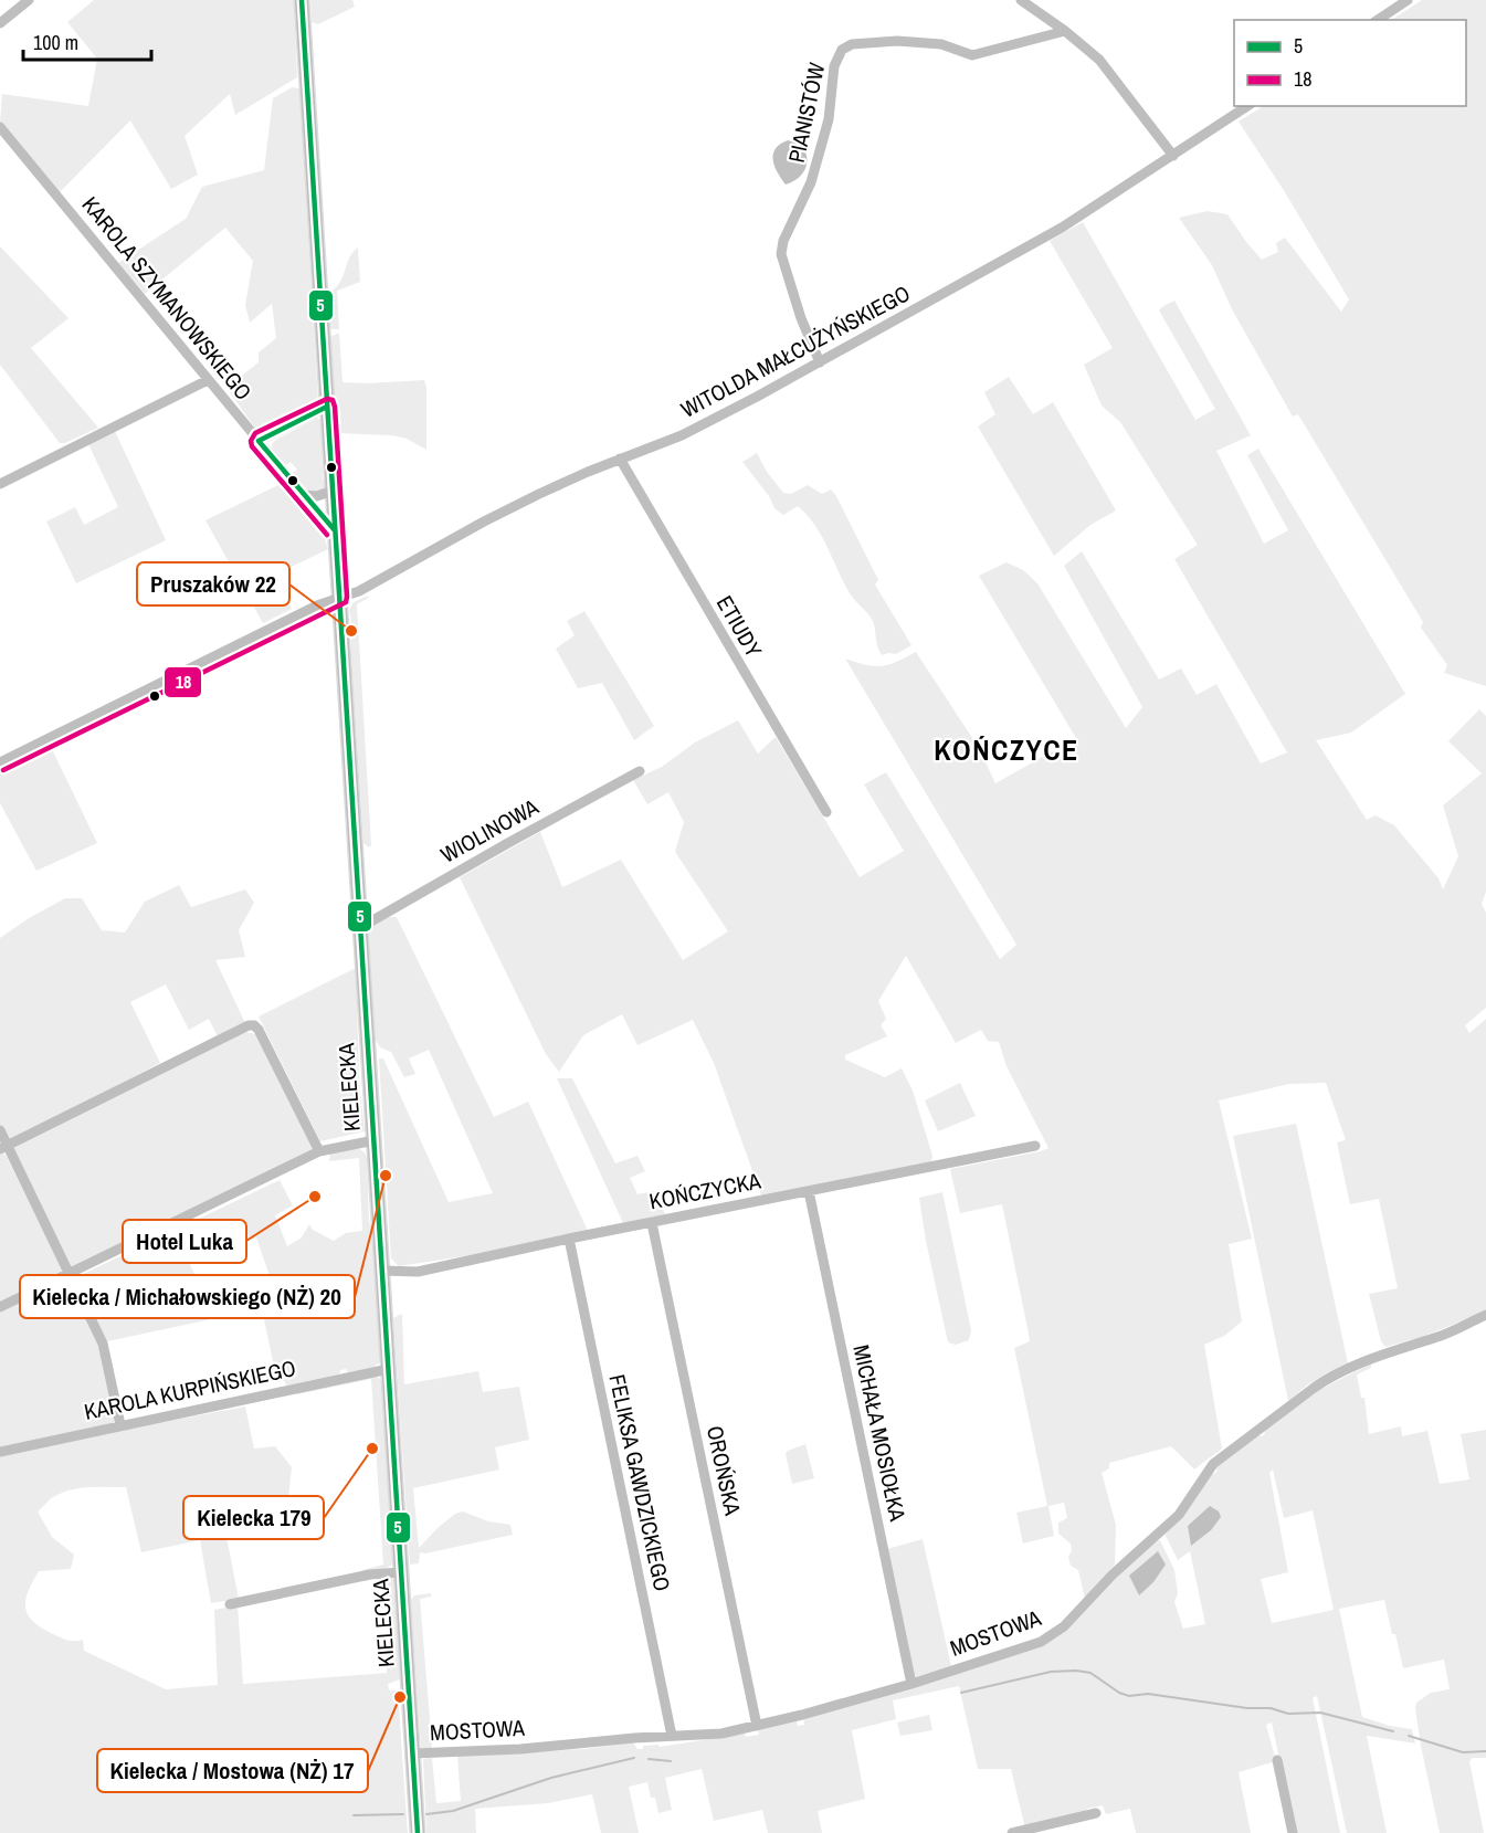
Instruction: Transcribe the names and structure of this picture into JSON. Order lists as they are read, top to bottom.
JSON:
{
  "streets": {
    "main road": ["KIELECKA"],
    "street": [
      "PIANISTÓW",
      "KAROLA SZYMANOWSKIEGO",
      "WITOLDA MAŁCUŻYŃSKIEGO",
      "ETIUDY",
      "WIOLINOWA",
      "KOŃCZYCKA",
      "KAROLA KURPIŃSKIEGO",
      "MICHAŁA MOSIOŁKA",
      "OROŃSKA",
      "FELIKSA GAWDZICKIEGO",
      "MOSTOWA"
    ]
  },
  "crossings": [
    ["PIANISTÓW", "WITOLDA MAŁCUŻYŃSKIEGO"],
    ["KAROLA SZYMANOWSKIEGO", "KIELECKA"],
    ["WITOLDA MAŁCUŻYŃSKIEGO", "ETIUDY"],
    ["WITOLDA MAŁCUŻYŃSKIEGO", "KIELECKA"],
    ["WIOLINOWA", "KIELECKA"],
    ["KIELECKA", "KOŃCZYCKA"],
    ["KIELECKA", "KAROLA KURPIŃSKIEGO"],
    ["KIELECKA", "MOSTOWA"],
    ["KOŃCZYCKA", "MICHAŁA MOSIOŁKA"],
    ["KOŃCZYCKA", "OROŃSKA"],
    ["KOŃCZYCKA", "FELIKSA GAWDZICKIEGO"],
    ["MICHAŁA MOSIOŁKA", "MOSTOWA"],
    ["OROŃSKA", "MOSTOWA"],
    ["FELIKSA GAWDZICKIEGO", "MOSTOWA"]
  ],
  "districts": ["KOŃCZYCE"],
  "places": [
    "Pruszaków 22",
    "Kielecka / Michałowskiego (NŻ) 20",
    "Hotel Luka",
    "Kielecka 179",
    "Kielecka / Mostowa (NŻ) 17"
  ],
  "lines": ["transit line 5", "transit line 18"],
  "legend": ["5", "18"],
  "scale_bar": "100 m"
}
